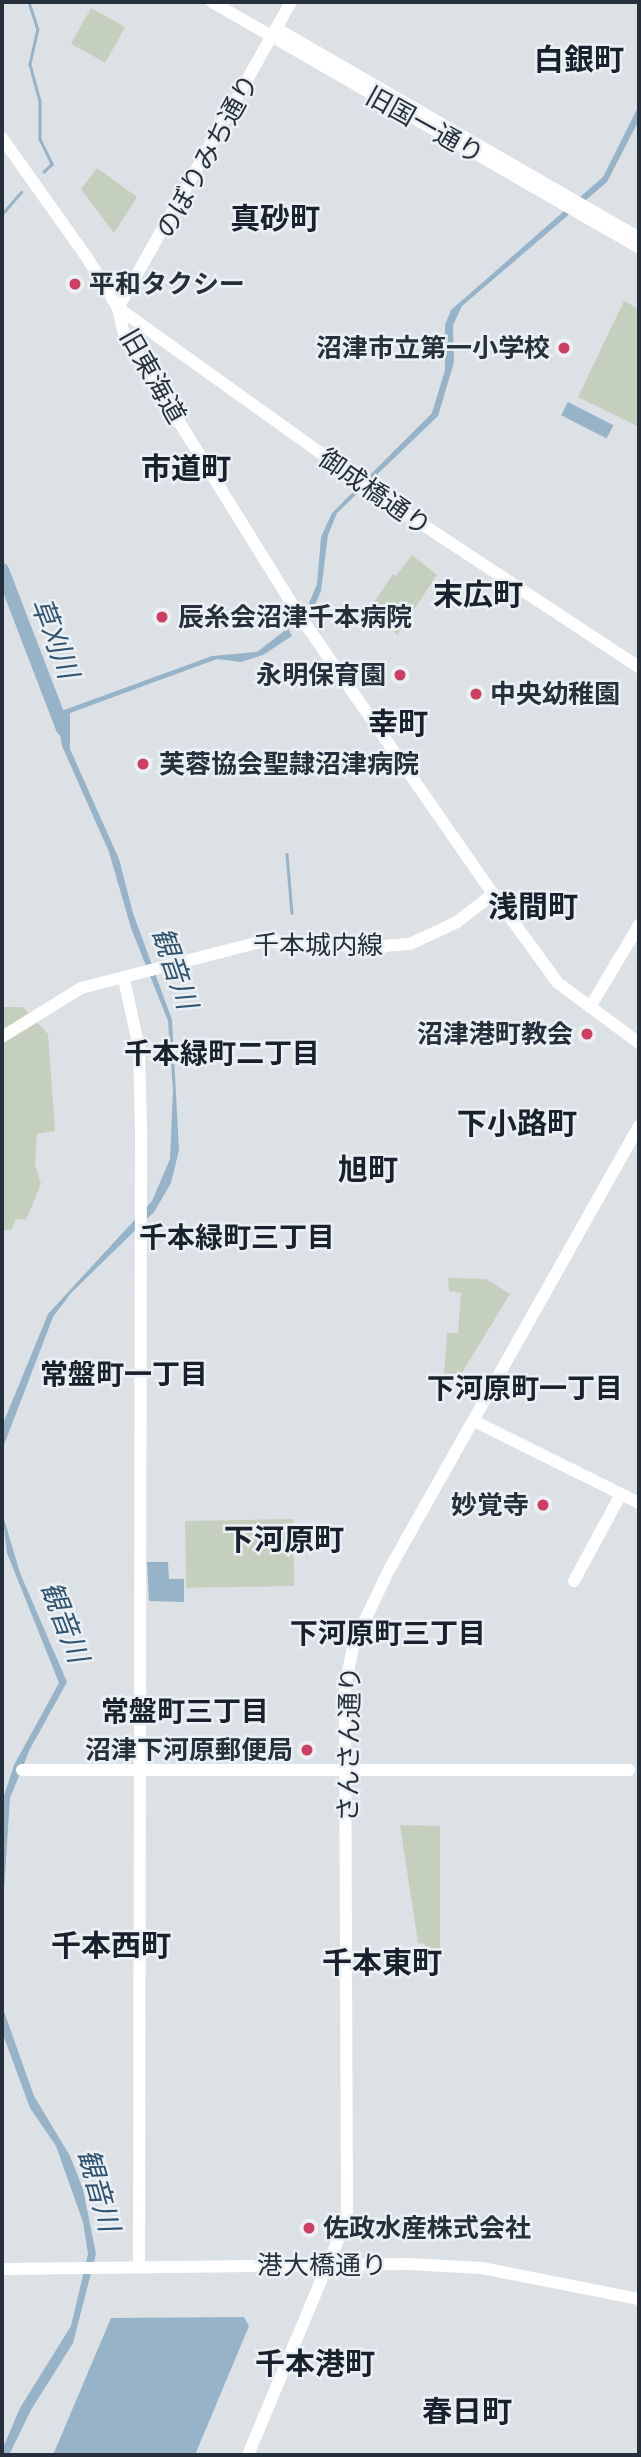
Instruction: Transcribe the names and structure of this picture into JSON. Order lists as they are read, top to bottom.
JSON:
{
  "streets": {
    "street": [
      "旧国一通り",
      "のぼりみち通り",
      "旧東海道",
      "御成橋通り",
      "千本城内線",
      "さんさん通り",
      "港大橋通り"
    ]
  },
  "crossings": [
    ["旧国一通り", "のぼりみち通り"],
    ["のぼりみち通り", "旧東海道"],
    ["のぼりみち通り", "御成橋通り"],
    ["旧東海道", "御成橋通り"],
    ["旧東海道", "千本城内線"],
    ["さんさん通り", "港大橋通り"]
  ],
  "districts": [
    "白銀町",
    "真砂町",
    "市道町",
    "末広町",
    "幸町",
    "浅間町",
    "千本緑町二丁目",
    "下小路町",
    "旭町",
    "千本緑町三丁目",
    "常盤町一丁目",
    "下河原町一丁目",
    "下河原町",
    "下河原町三丁目",
    "常盤町三丁目",
    "千本西町",
    "千本東町",
    "千本港町",
    "春日町"
  ],
  "water": ["草刈川", "観音川"],
  "places": [
    "平和タクシー",
    "沼津市立第一小学校",
    "辰糸会沼津千本病院",
    "永明保育園",
    "中央幼稚園",
    "芙蓉協会聖隷沼津病院",
    "沼津港町教会",
    "妙覚寺",
    "沼津下河原郵便局",
    "佐政水産株式会社"
  ]
}
